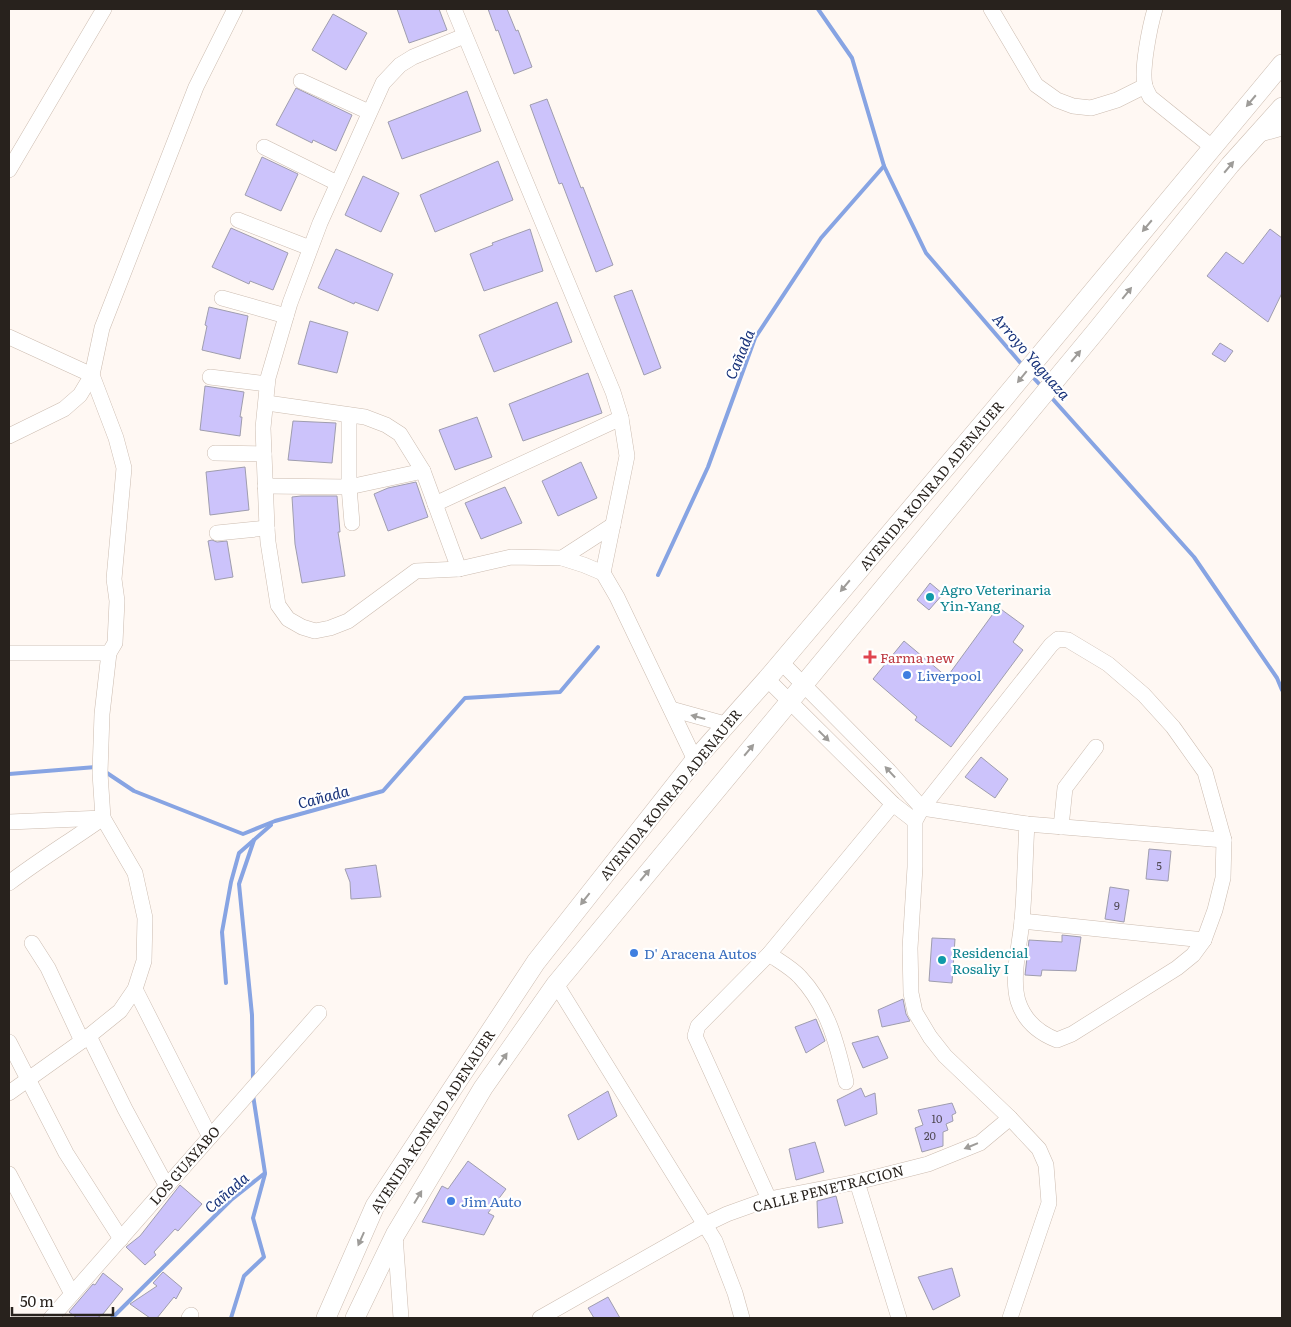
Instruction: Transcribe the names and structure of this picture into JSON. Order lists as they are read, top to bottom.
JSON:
{
  "streets": {
    "main road": ["AVENIDA KONRAD ADENAUER"],
    "street": ["LOS GUAYABO", "CALLE PENETRACION"]
  },
  "water": ["Cañada", "Arroyo Yaguaza"],
  "places": {
    "other": [
      "Agro Veterinaria Yin-Yang",
      "Liverpool",
      "D' Aracena Autos",
      "Residencial Rosaliy I",
      "Jim Auto"
    ],
    "health": ["Farma new"]
  },
  "house_numbers": [
    "5",
    "9",
    "10",
    "20"
  ],
  "scale_bar": "50 m"
}
